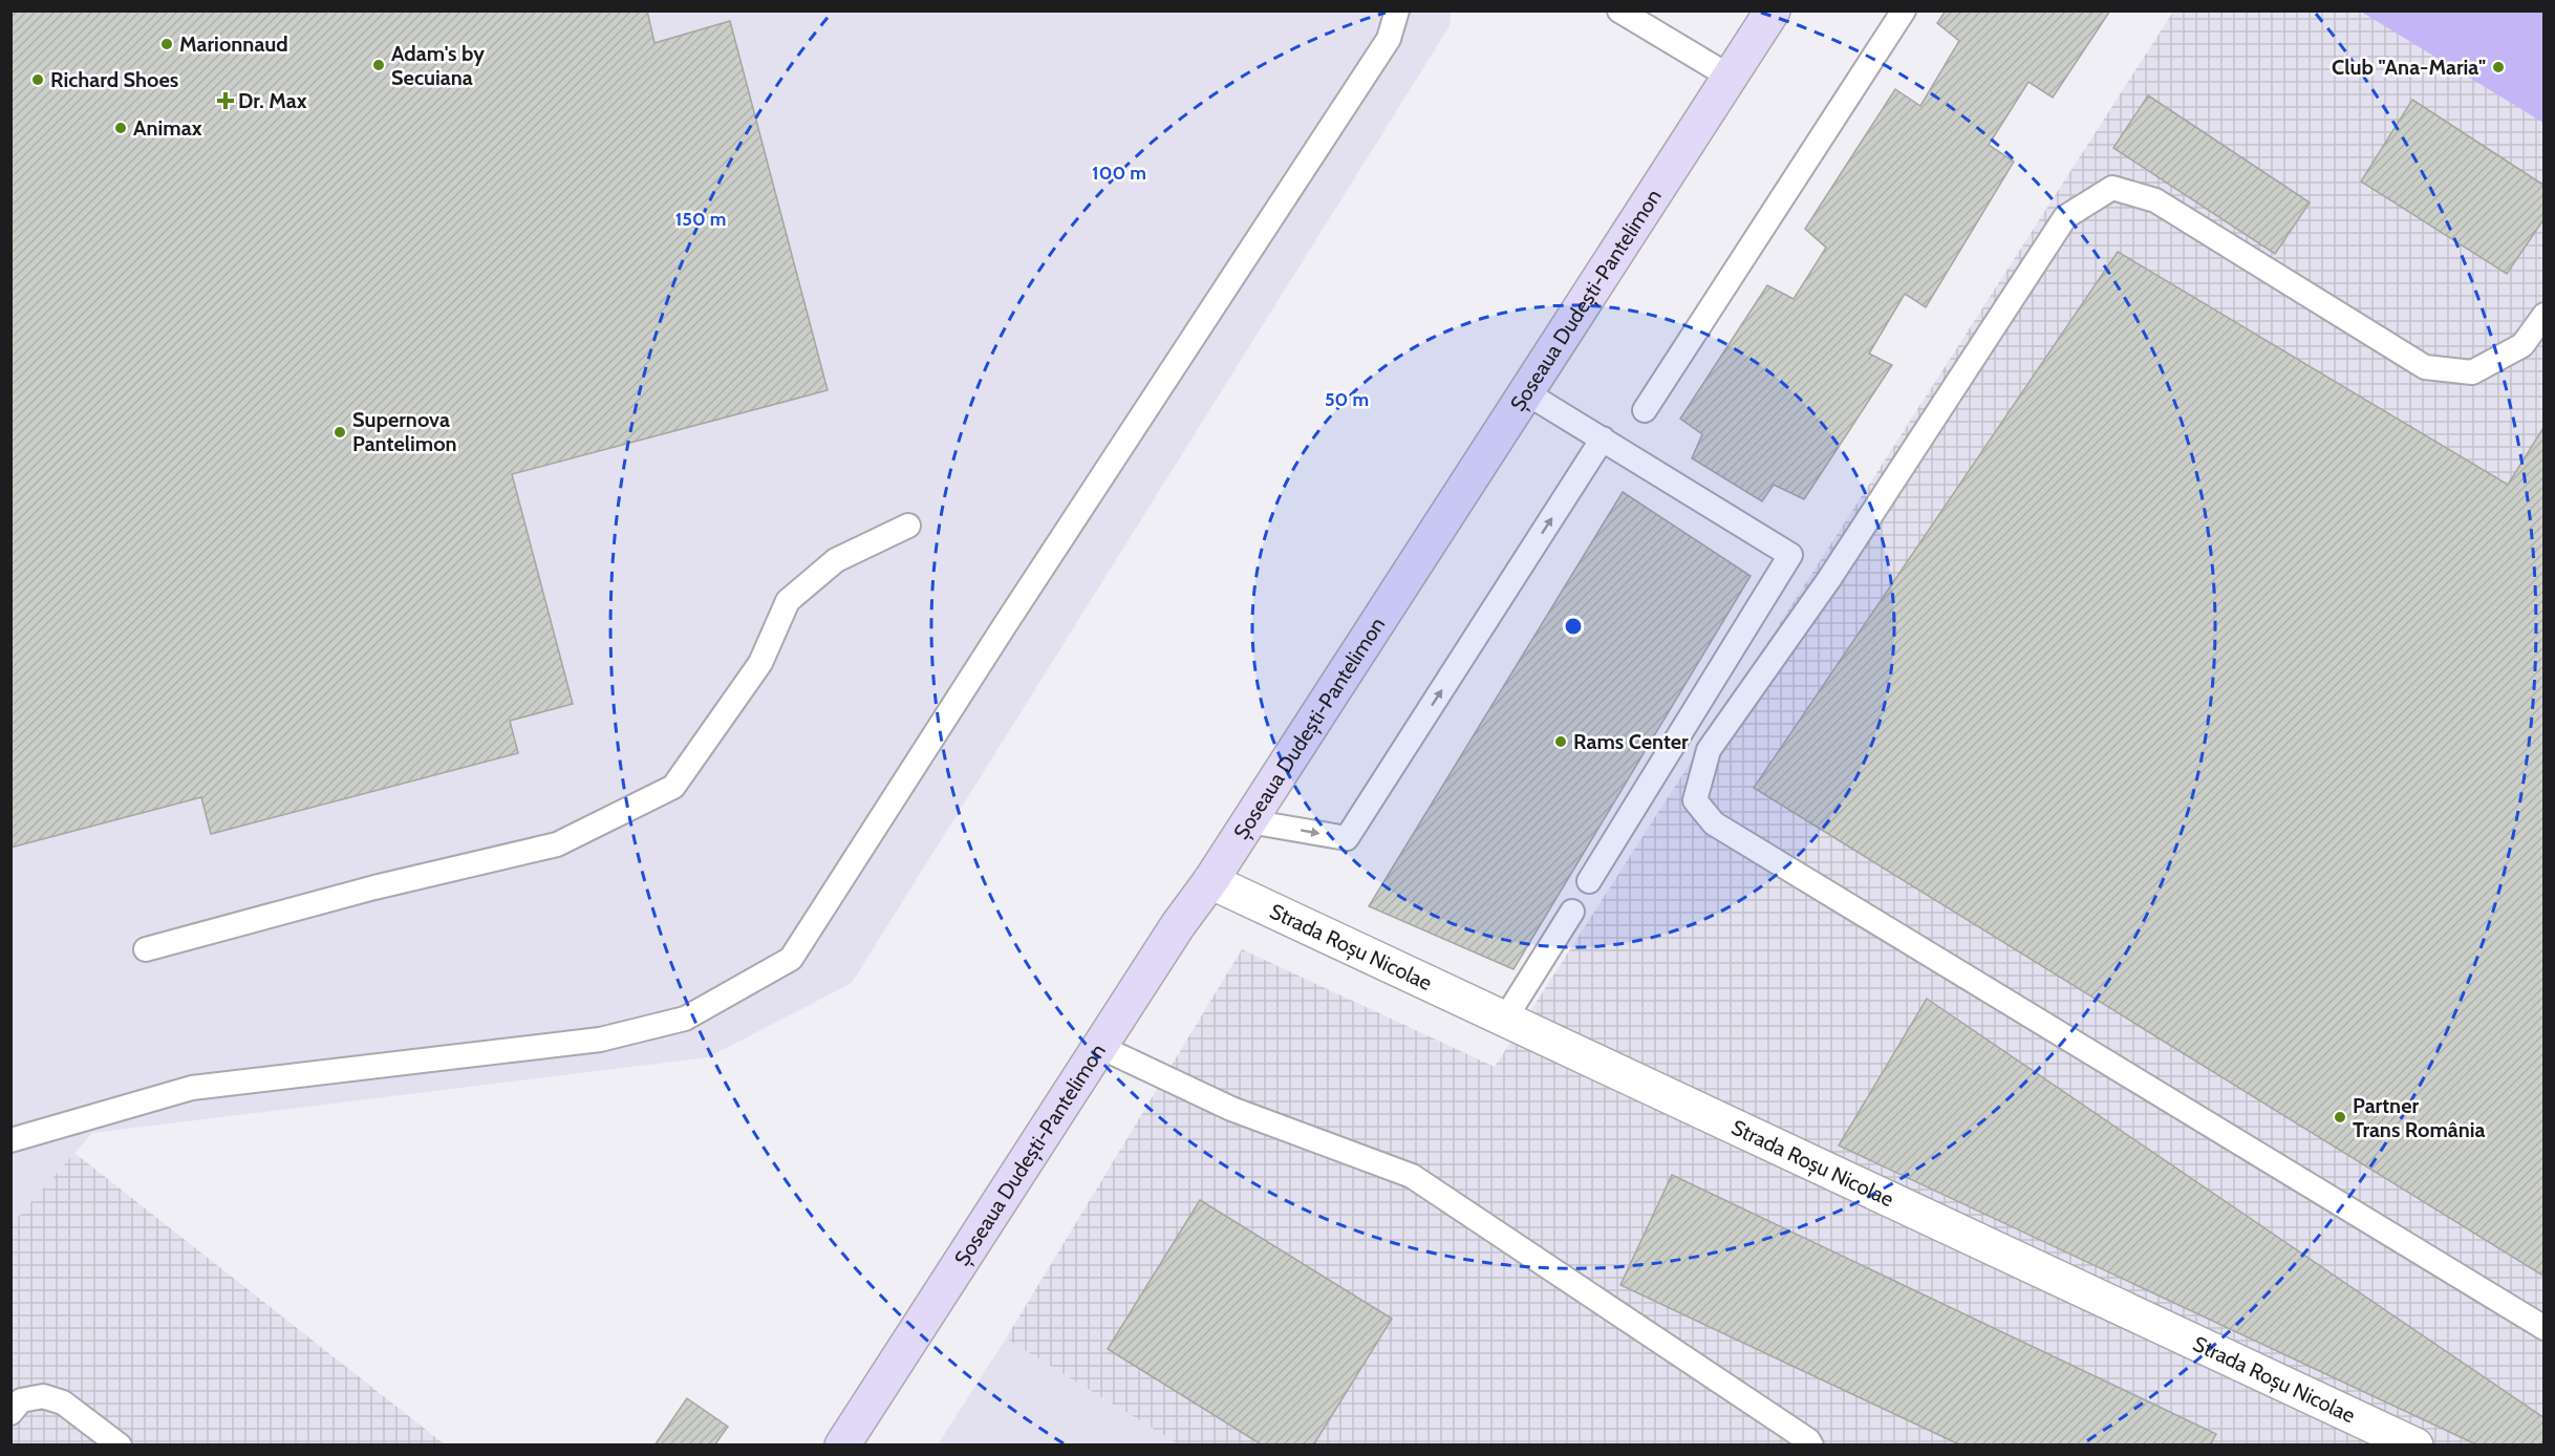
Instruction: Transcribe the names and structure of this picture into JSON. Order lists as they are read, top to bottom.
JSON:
{
  "streets": {
    "street": ["Șoseaua Dudești-Pantelimon", "Strada Roșu Nicolae"]
  },
  "crossings": [
    ["Șoseaua Dudești-Pantelimon", "Strada Roșu Nicolae"]
  ],
  "places": {
    "other": [
      "Marionnaud",
      "Adam's by Secuiana",
      "Club \"Ana-Maria\"",
      "Richard Shoes",
      "Animax",
      "Supernova Pantelimon",
      "Rams Center",
      "Partner Trans România"
    ],
    "health": ["Dr. Max"]
  },
  "rings": ["100 m", "150 m", "50 m"]
}
